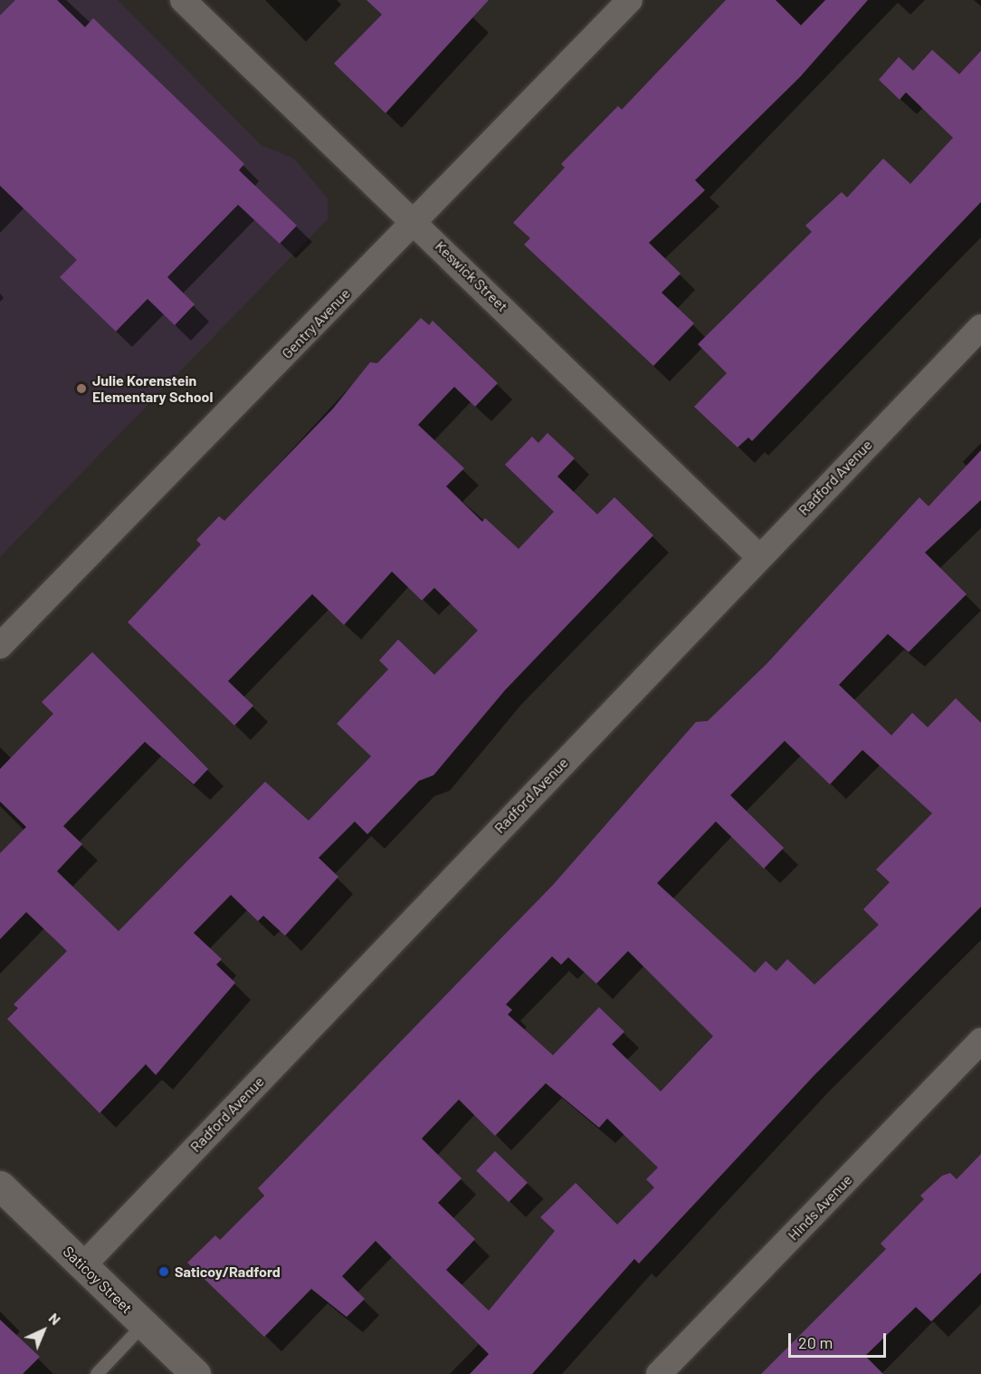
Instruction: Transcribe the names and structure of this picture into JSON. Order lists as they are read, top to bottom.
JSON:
{
  "streets": {
    "main road": ["Saticoy Street"],
    "street": [
      "Keswick Street",
      "Gentry Avenue",
      "Radford Avenue",
      "Hinds Avenue"
    ]
  },
  "crossings": [
    ["Keswick Street", "Gentry Avenue"],
    ["Keswick Street", "Radford Avenue"],
    ["Radford Avenue", "Saticoy Street"]
  ],
  "places": ["Julie Korenstein Elementary School", "Saticoy/Radford"],
  "scale_bar": "20 m",
  "north": "top right"
}
